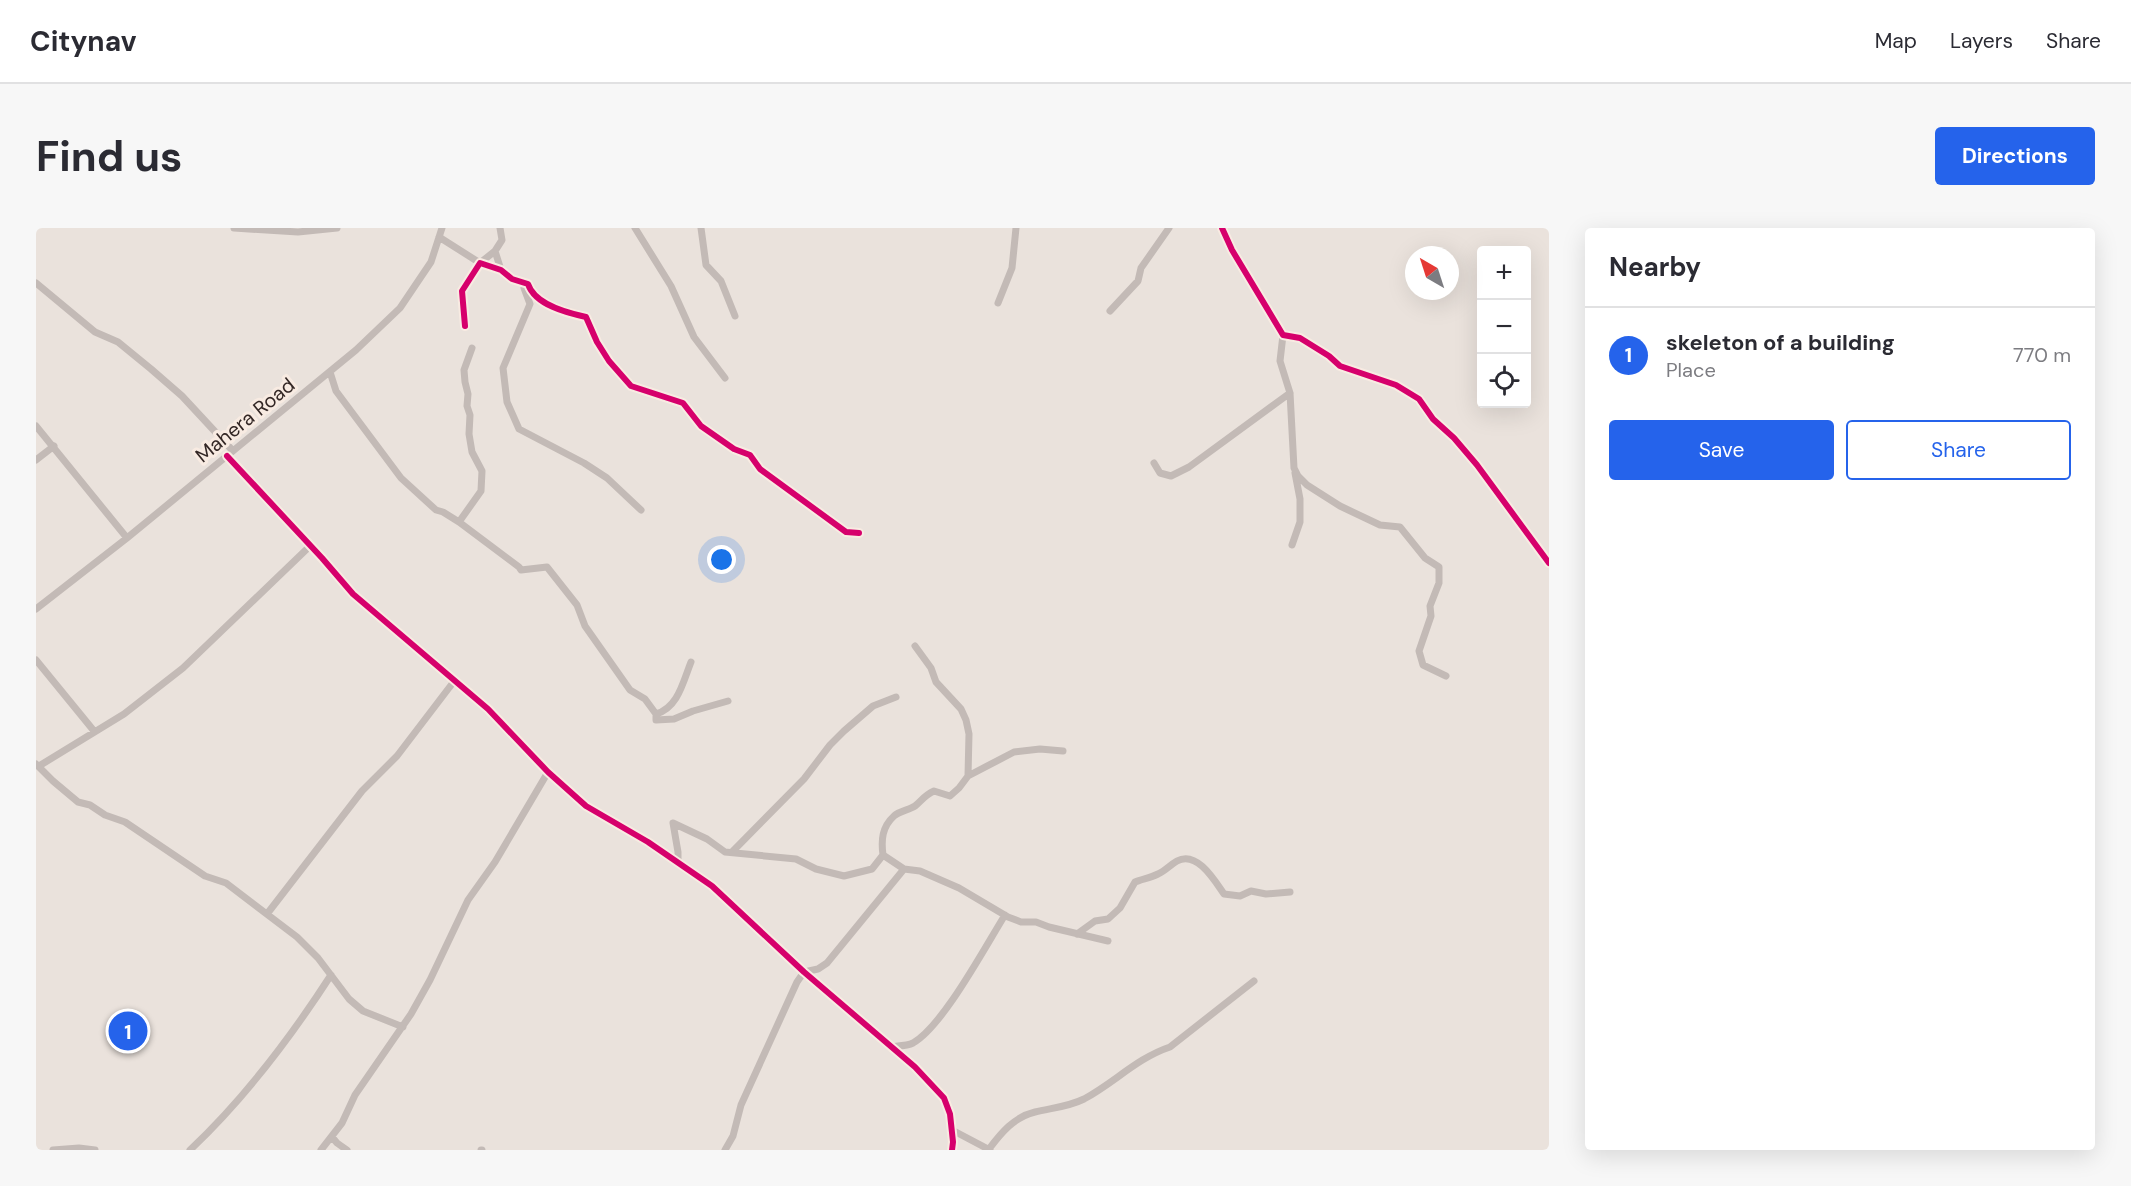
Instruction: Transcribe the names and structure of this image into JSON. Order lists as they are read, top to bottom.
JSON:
{
  "streets": {
    "street": ["Mahera Road"]
  },
  "north": "top left",
  "page": {
    "header": "Citynav",
    "nav": ["Map", "Layers", "Share"],
    "buttons": [
      "Directions",
      ["Save", "Share"]
    ],
    "title": "Find us",
    "heading": "Nearby",
    "map_buttons": ["+", "−"],
    "list": [
      {
        "mark": "1",
        "name": "skeleton of a building",
        "note": "Place",
        "value": "770 m"
      }
    ],
    "pins": "1"
  }
}
